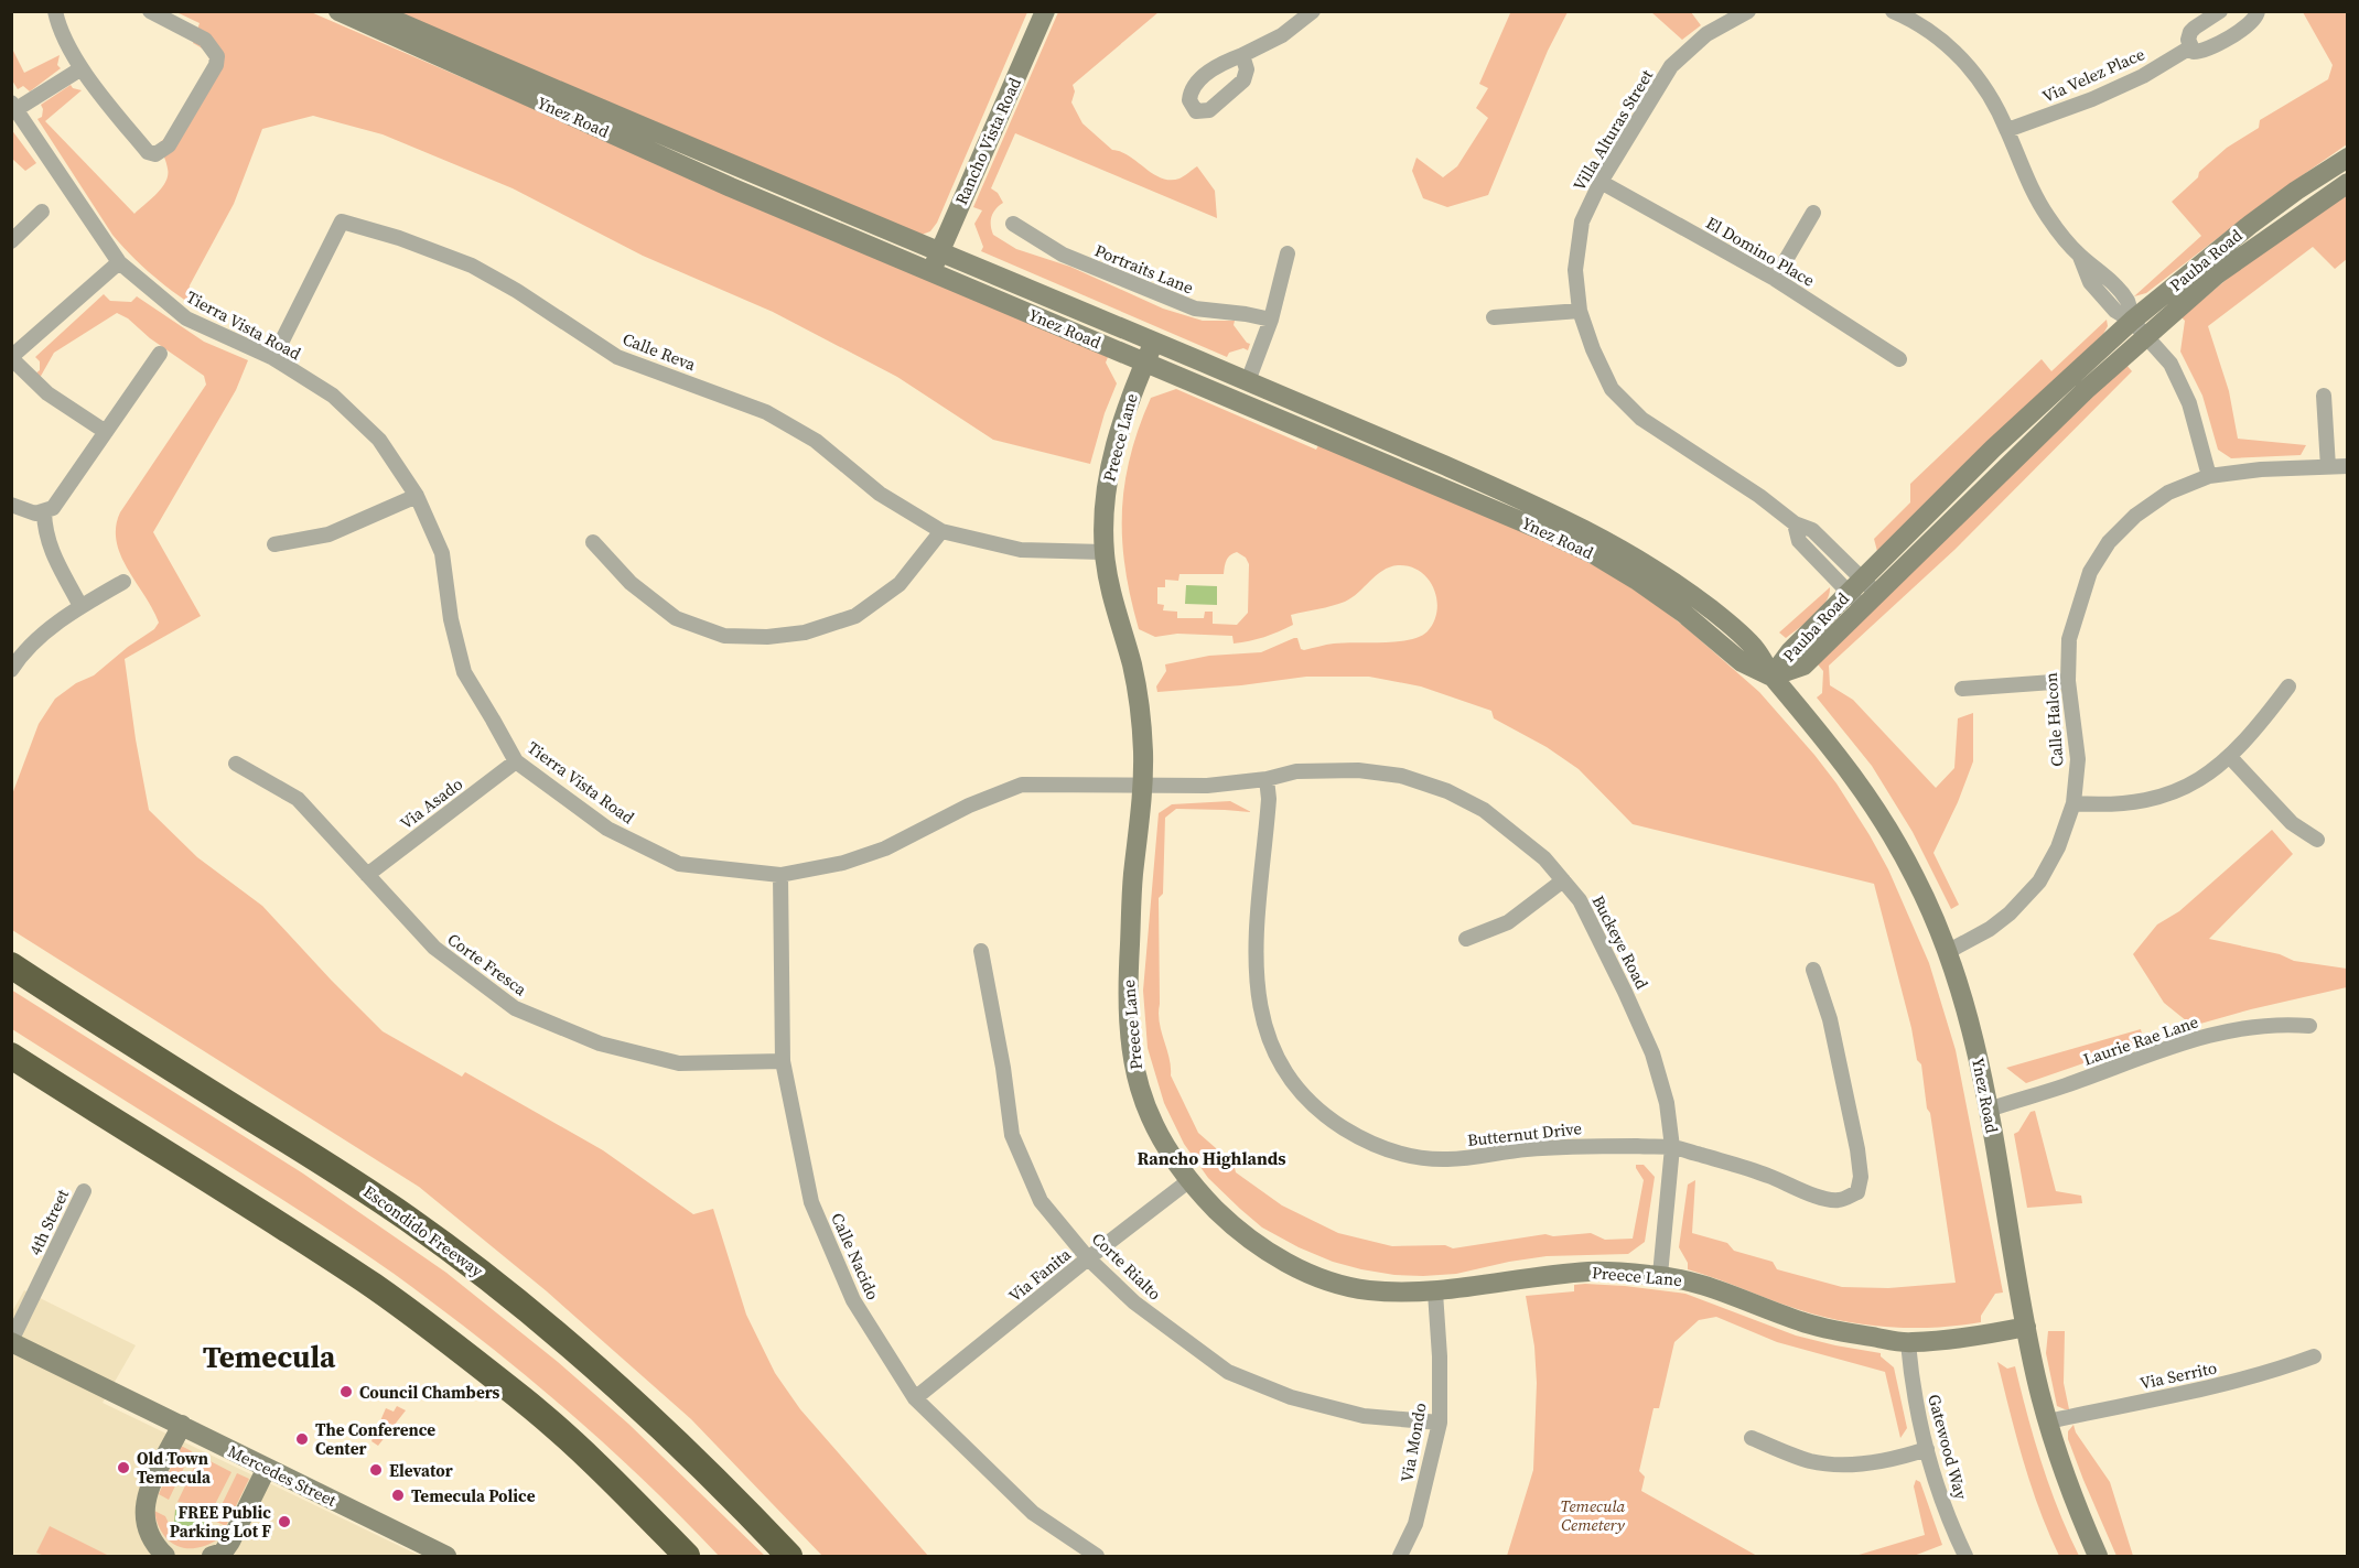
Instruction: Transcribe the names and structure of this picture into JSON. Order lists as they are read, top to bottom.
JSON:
{
  "streets": {
    "highway": ["Escondido Freeway"],
    "main road": [
      "Ynez Road",
      "Rancho Vista Road",
      "Pauba Road",
      "Preece Lane",
      "Mercedes Street"
    ],
    "street": [
      "Via Velez Place",
      "Villa Alturas Street",
      "El Domino Place",
      "Portraits Lane",
      "Tierra Vista Road",
      "Calle Reva",
      "Calle Halcon",
      "Via Asado",
      "Buckeye Road",
      "Corte Fresca",
      "Laurie Rae Lane",
      "Butternut Drive",
      "4th Street",
      "Calle Nacido",
      "Corte Rialto",
      "Via Fanita",
      "Via Serrito",
      "Via Mondo",
      "Gatewood Way"
    ]
  },
  "crossings": [
    ["Ynez Road", "Rancho Vista Road"],
    ["Ynez Road", "Pauba Road"],
    ["Ynez Road", "Preece Lane"],
    ["Ynez Road", "Calle Halcon"],
    ["Ynez Road", "Laurie Rae Lane"],
    ["Ynez Road", "Via Serrito"],
    ["Villa Alturas Street", "El Domino Place"],
    ["Villa Alturas Street", "Pauba Road"],
    ["Tierra Vista Road", "Calle Reva"],
    ["Tierra Vista Road", "Preece Lane"],
    ["Tierra Vista Road", "Via Asado"],
    ["Tierra Vista Road", "Buckeye Road"],
    ["Tierra Vista Road", "Calle Nacido"],
    ["Calle Reva", "Preece Lane"],
    ["Preece Lane", "Buckeye Road"],
    ["Preece Lane", "Via Fanita"],
    ["Preece Lane", "Via Mondo"],
    ["Preece Lane", "Gatewood Way"],
    ["Via Asado", "Corte Fresca"],
    ["Buckeye Road", "Butternut Drive"],
    ["Corte Fresca", "Calle Nacido"],
    ["4th Street", "Mercedes Street"],
    ["Calle Nacido", "Via Fanita"],
    ["Corte Rialto", "Via Fanita"],
    ["Corte Rialto", "Via Mondo"]
  ],
  "districts": ["Rancho Highlands", "Temecula"],
  "parks": ["Temecula Cemetery"],
  "places": [
    "Council Chambers",
    "The Conference Center",
    "Old Town Temecula",
    "Elevator",
    "Temecula Police",
    "FREE Public Parking Lot F"
  ]
}
